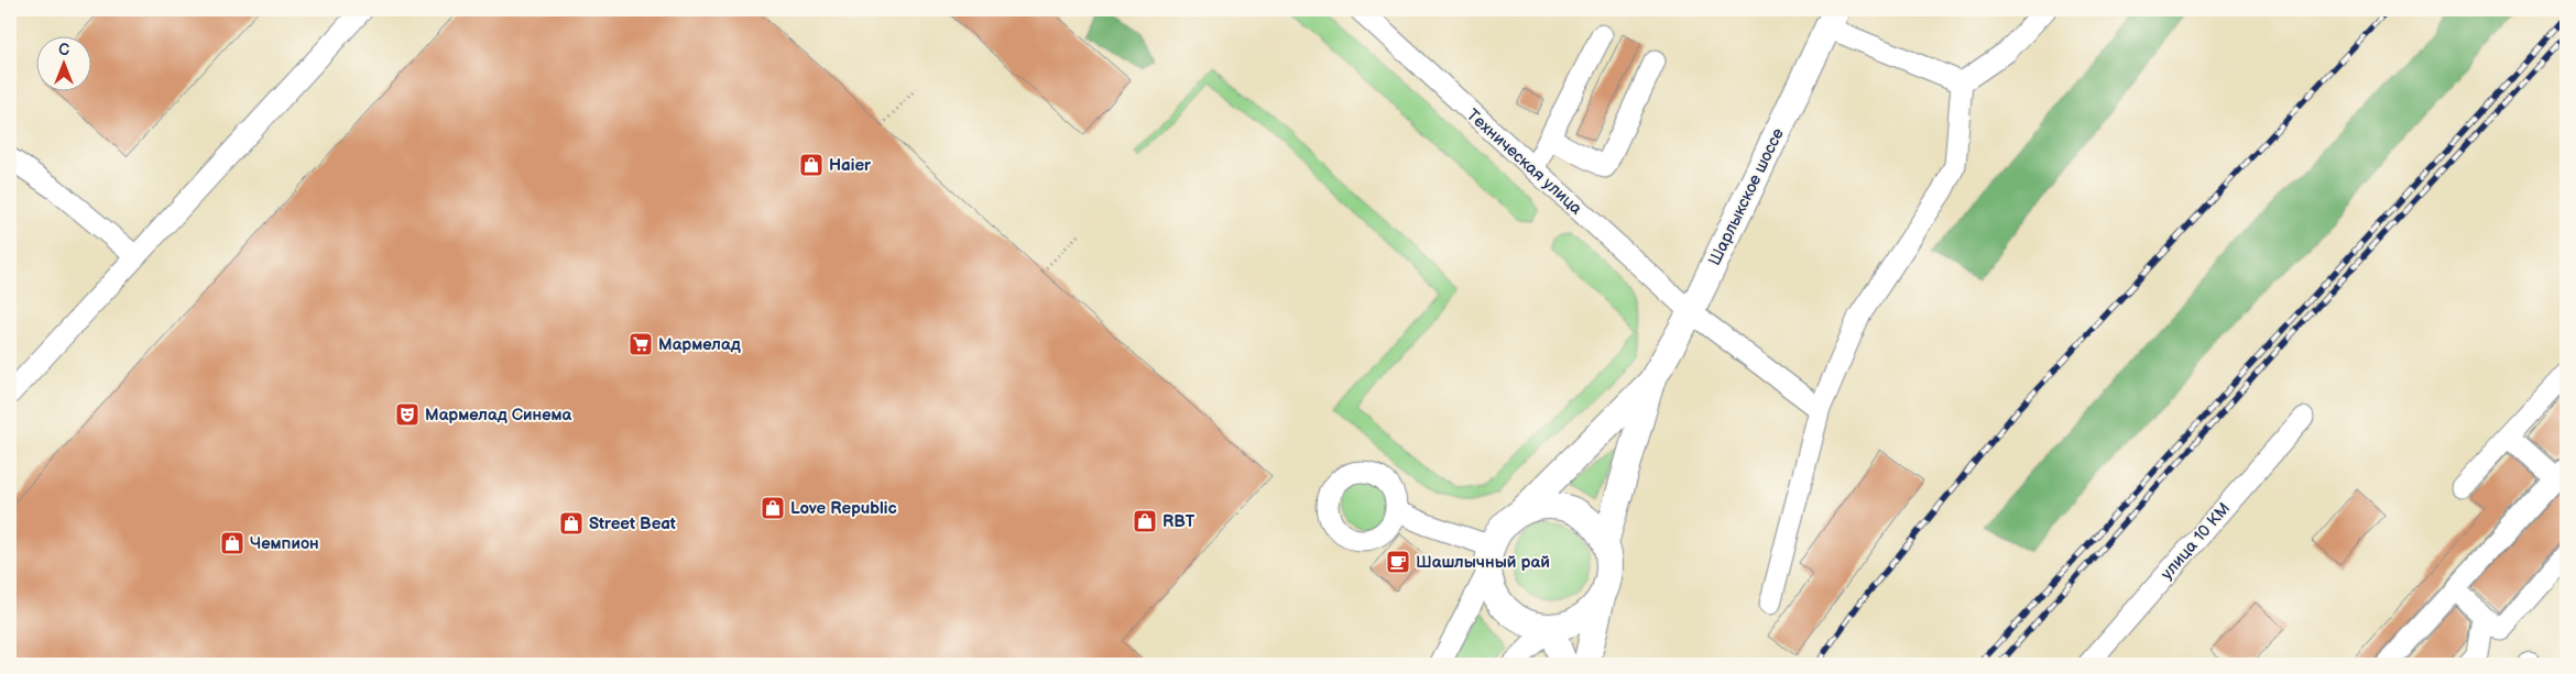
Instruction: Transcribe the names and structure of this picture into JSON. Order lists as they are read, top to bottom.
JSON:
{
  "streets": {
    "main road": ["Шарлыкское шоссе"],
    "street": ["Техническая улица", "улица 10 КМ"]
  },
  "crossings": [
    ["Техническая улица", "Шарлыкское шоссе"]
  ],
  "places": {
    "shop": [
      "Haier",
      "Love Republic",
      "RBT",
      "Street Beat",
      "Чемпион"
    ],
    "supermarket": ["Мармелад"],
    "theatre": ["Мармелад Синема"],
    "cafe": ["Шашлычный рай"]
  },
  "north": "top"
}
